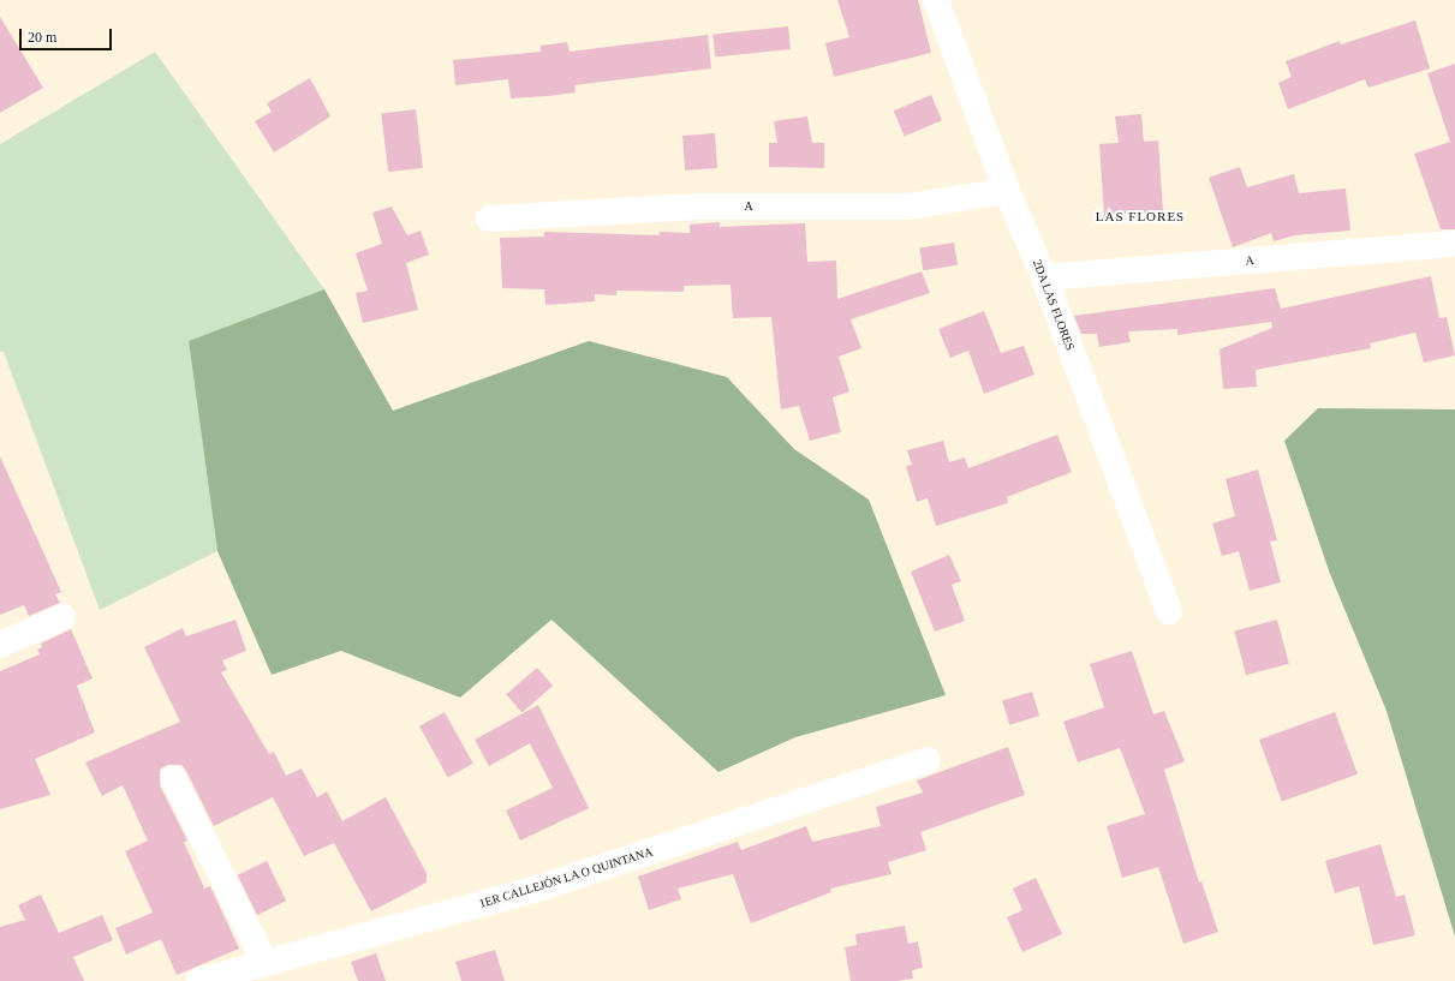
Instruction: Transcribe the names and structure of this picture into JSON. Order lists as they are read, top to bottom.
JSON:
{
  "streets": {
    "street": ["A", "2DA LAS FLORES", "1ER CALLEJÓN LA O QUINTANA"]
  },
  "crossings": [
    ["A", "2DA LAS FLORES"]
  ],
  "districts": ["LAS FLORES"],
  "scale_bar": "20 m"
}
